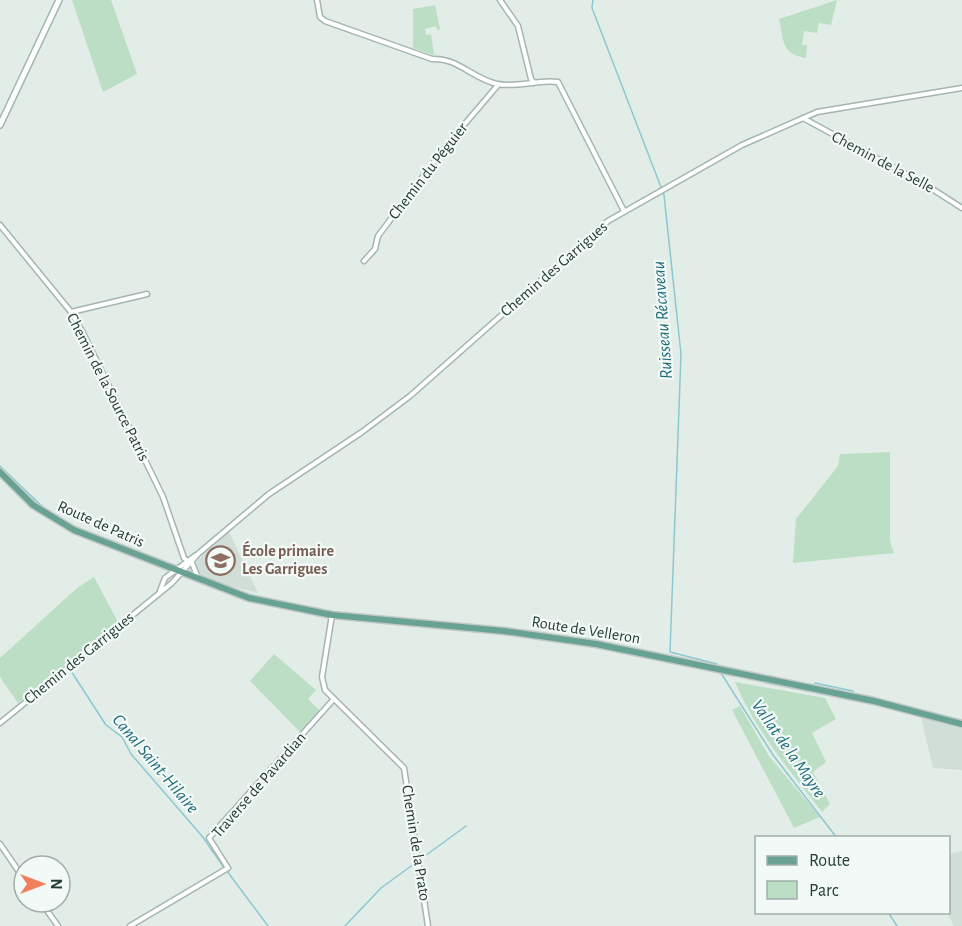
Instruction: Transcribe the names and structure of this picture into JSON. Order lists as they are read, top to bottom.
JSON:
{
  "streets": {
    "main road": ["Route de Patris", "Route de Velleron"],
    "street": [
      "Chemin de la Selle",
      "Chemin du Péguier",
      "Chemin des Garrigues",
      "Chemin de la Source Patris",
      "Traverse de Pavardian",
      "Chemin de la Prato"
    ]
  },
  "crossings": [
    ["Chemin de la Selle", "Chemin des Garrigues"],
    ["Chemin des Garrigues", "Chemin de la Source Patris"],
    ["Chemin des Garrigues", "Route de Patris"],
    ["Route de Patris", "Route de Velleron"],
    ["Route de Velleron", "Chemin de la Prato"],
    ["Traverse de Pavardian", "Chemin de la Prato"]
  ],
  "water": ["Ruisseau Récaveau", "Vallat de la Mayre", "Canal Saint-Hilaire"],
  "places": {
    "school or university": ["École primaire Les Garrigues"]
  },
  "legend": ["Route", "Parc"],
  "north": "right"
}
